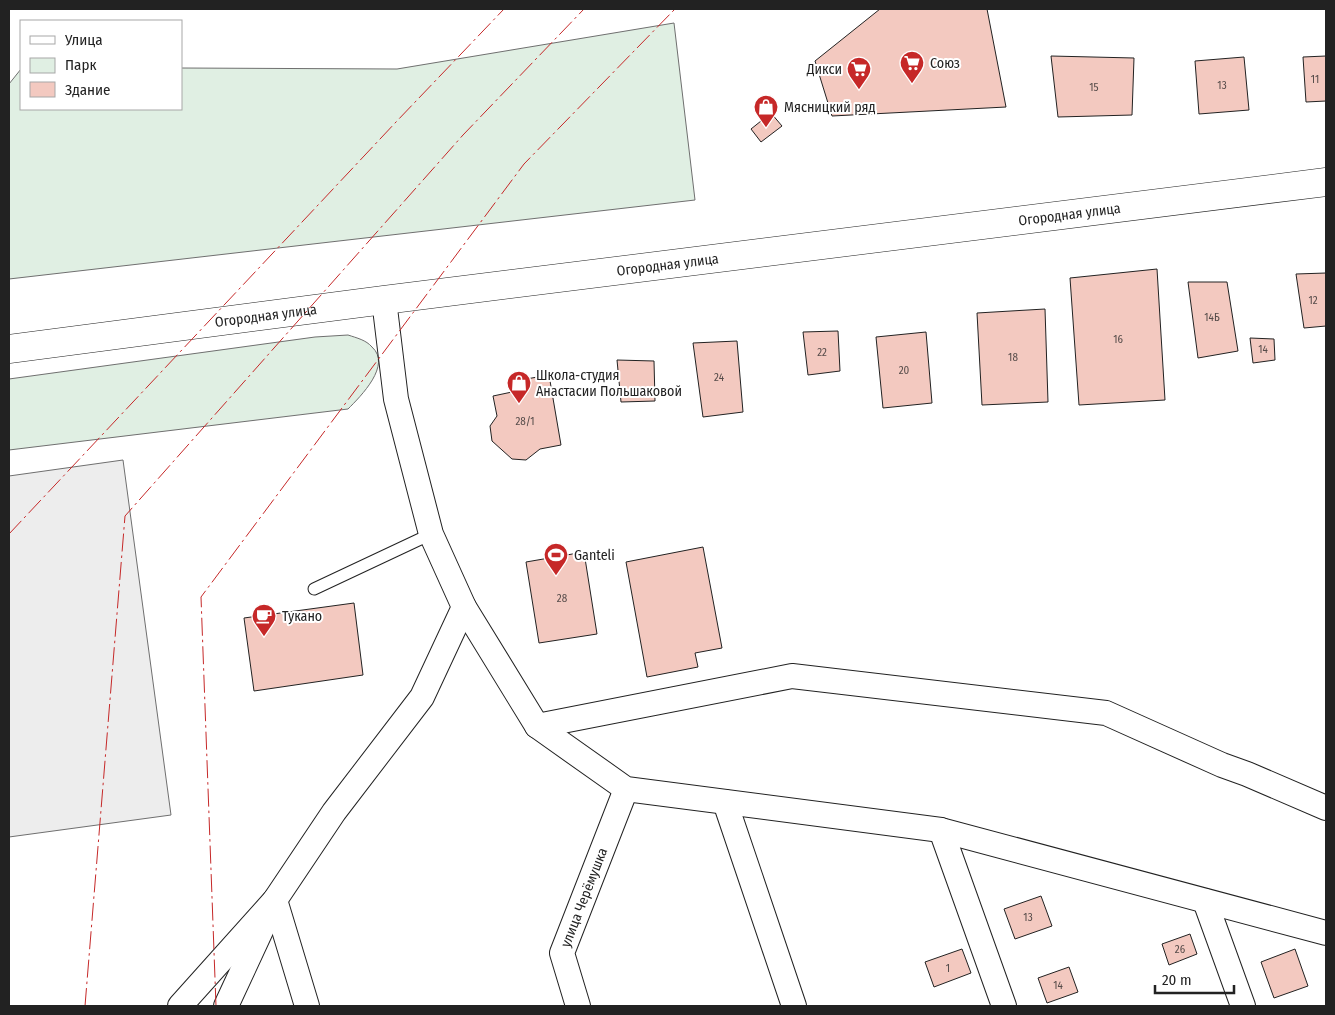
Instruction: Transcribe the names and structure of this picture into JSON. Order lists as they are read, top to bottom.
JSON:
{
  "streets": {
    "main road": ["Огородная улица"],
    "street": ["улица Черёмушка"]
  },
  "places": {
    "supermarket": ["Союз", "Дикси"],
    "shop": ["Мясницкий ряд", "Школа-студия Анастасии Польшаковой"],
    "sports": ["Ganteli"],
    "cafe": ["Тукано"]
  },
  "house_numbers": [
    "11",
    "13",
    "15",
    "12",
    "14Б",
    "16",
    "14",
    "22",
    "18",
    "20",
    "24",
    "28/1",
    "28",
    "13",
    "26",
    "1",
    "14"
  ],
  "legend": ["Улица", "Парк", "Здание"],
  "scale_bar": "20 m"
}
